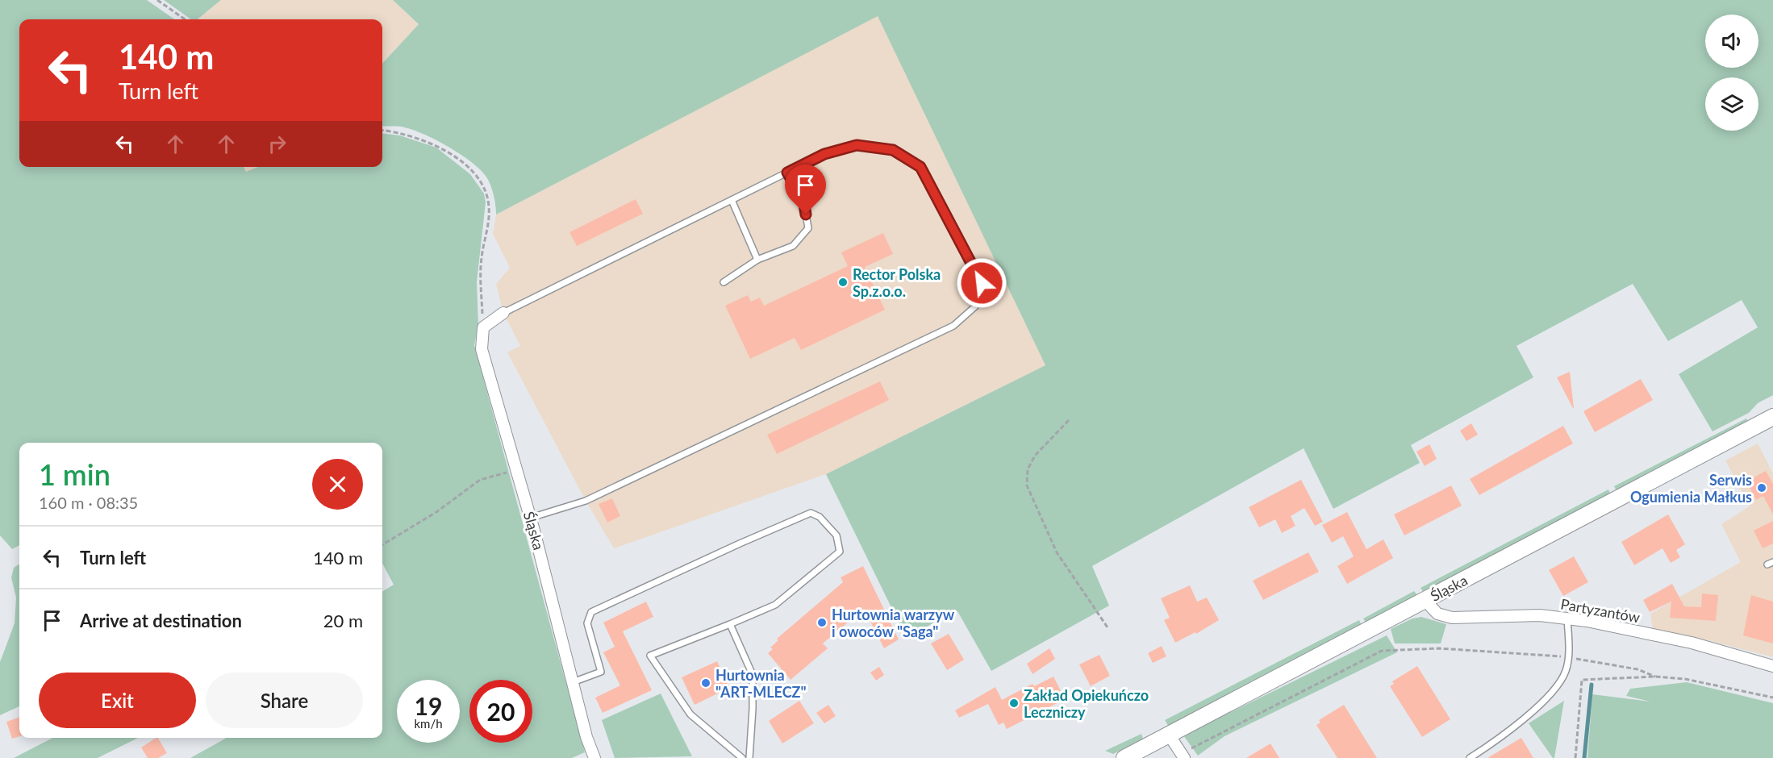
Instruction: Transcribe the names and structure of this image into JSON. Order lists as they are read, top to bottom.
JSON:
{
  "streets": {
    "main road": ["Śląska"],
    "street": ["Partyzantów"]
  },
  "crossings": [
    ["Śląska", "Partyzantów"]
  ],
  "places": [
    "Rector Polska Sp.z.o.o.",
    "Serwis Ogumienia Małkus",
    "Hurtownia warzyw i owoców \"Saga\"",
    "Hurtownia \"ART-MLECZ\"",
    "Zakład Opiekuńczo Leczniczy"
  ],
  "page": {
    "turn": ["140 m", "Turn left"],
    "heading": ["1 min", "160 m · 08:35"],
    "list": [
      {
        "name": "Turn left",
        "value": "140 m"
      },
      {
        "name": "Arrive at destination",
        "value": "20 m"
      }
    ],
    "buttons": ["Exit", "Share"],
    "speed": "19 km/h",
    "limit": "20"
  }
}
